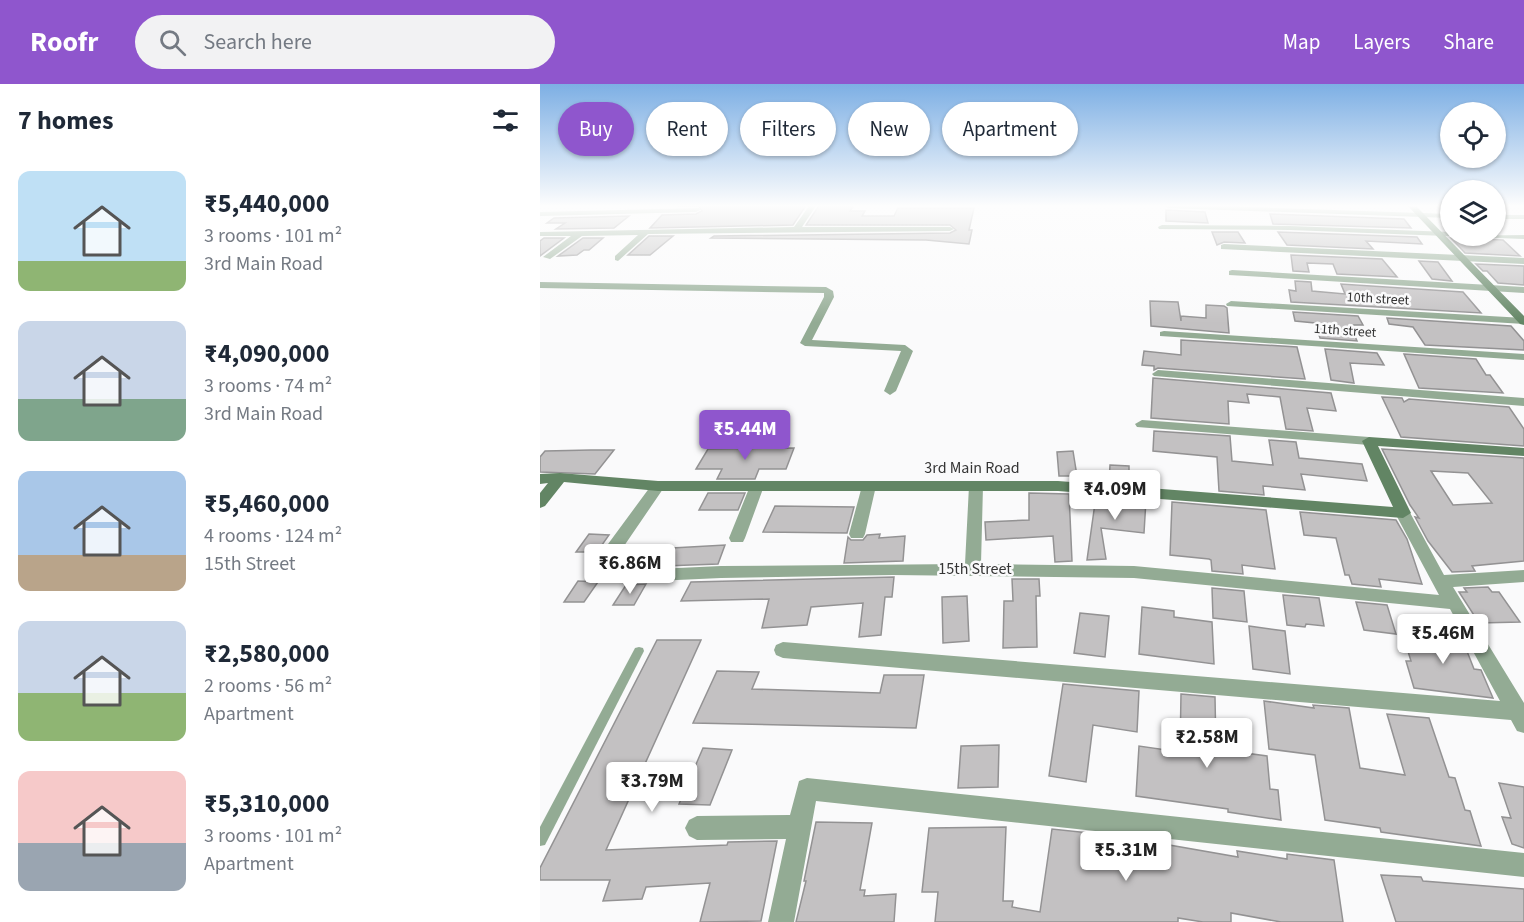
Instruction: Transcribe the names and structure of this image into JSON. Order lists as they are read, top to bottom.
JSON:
{
  "streets": {
    "street": [
      "10th street",
      "11th street",
      "3rd Main Road",
      "15th Street"
    ]
  },
  "crossings": [
    ["3rd Main Road", "15th Street"]
  ],
  "page": {
    "header": "Roofr",
    "search": "Search here",
    "nav": ["Map", "Layers", "Share"],
    "heading": "7 homes",
    "chip": [
      "Buy",
      "Rent",
      "Filters",
      "New",
      "Apartment"
    ],
    "list": [
      {
        "name": "₹5,440,000",
        "note": "3 rooms · 101 m² · 3rd Main Road"
      },
      {
        "name": "₹4,090,000",
        "note": "3 rooms · 74 m² · 3rd Main Road"
      },
      {
        "name": "₹5,460,000",
        "note": "4 rooms · 124 m² · 15th Street"
      },
      {
        "name": "₹2,580,000",
        "note": "2 rooms · 56 m² · Apartment"
      },
      {
        "name": "₹5,310,000",
        "note": "3 rooms · 101 m² · Apartment"
      }
    ],
    "price": [
      "₹5.44M",
      "₹4.09M",
      "₹6.86M",
      "₹5.46M",
      "₹2.58M",
      "₹3.79M",
      "₹5.31M"
    ]
  }
}
